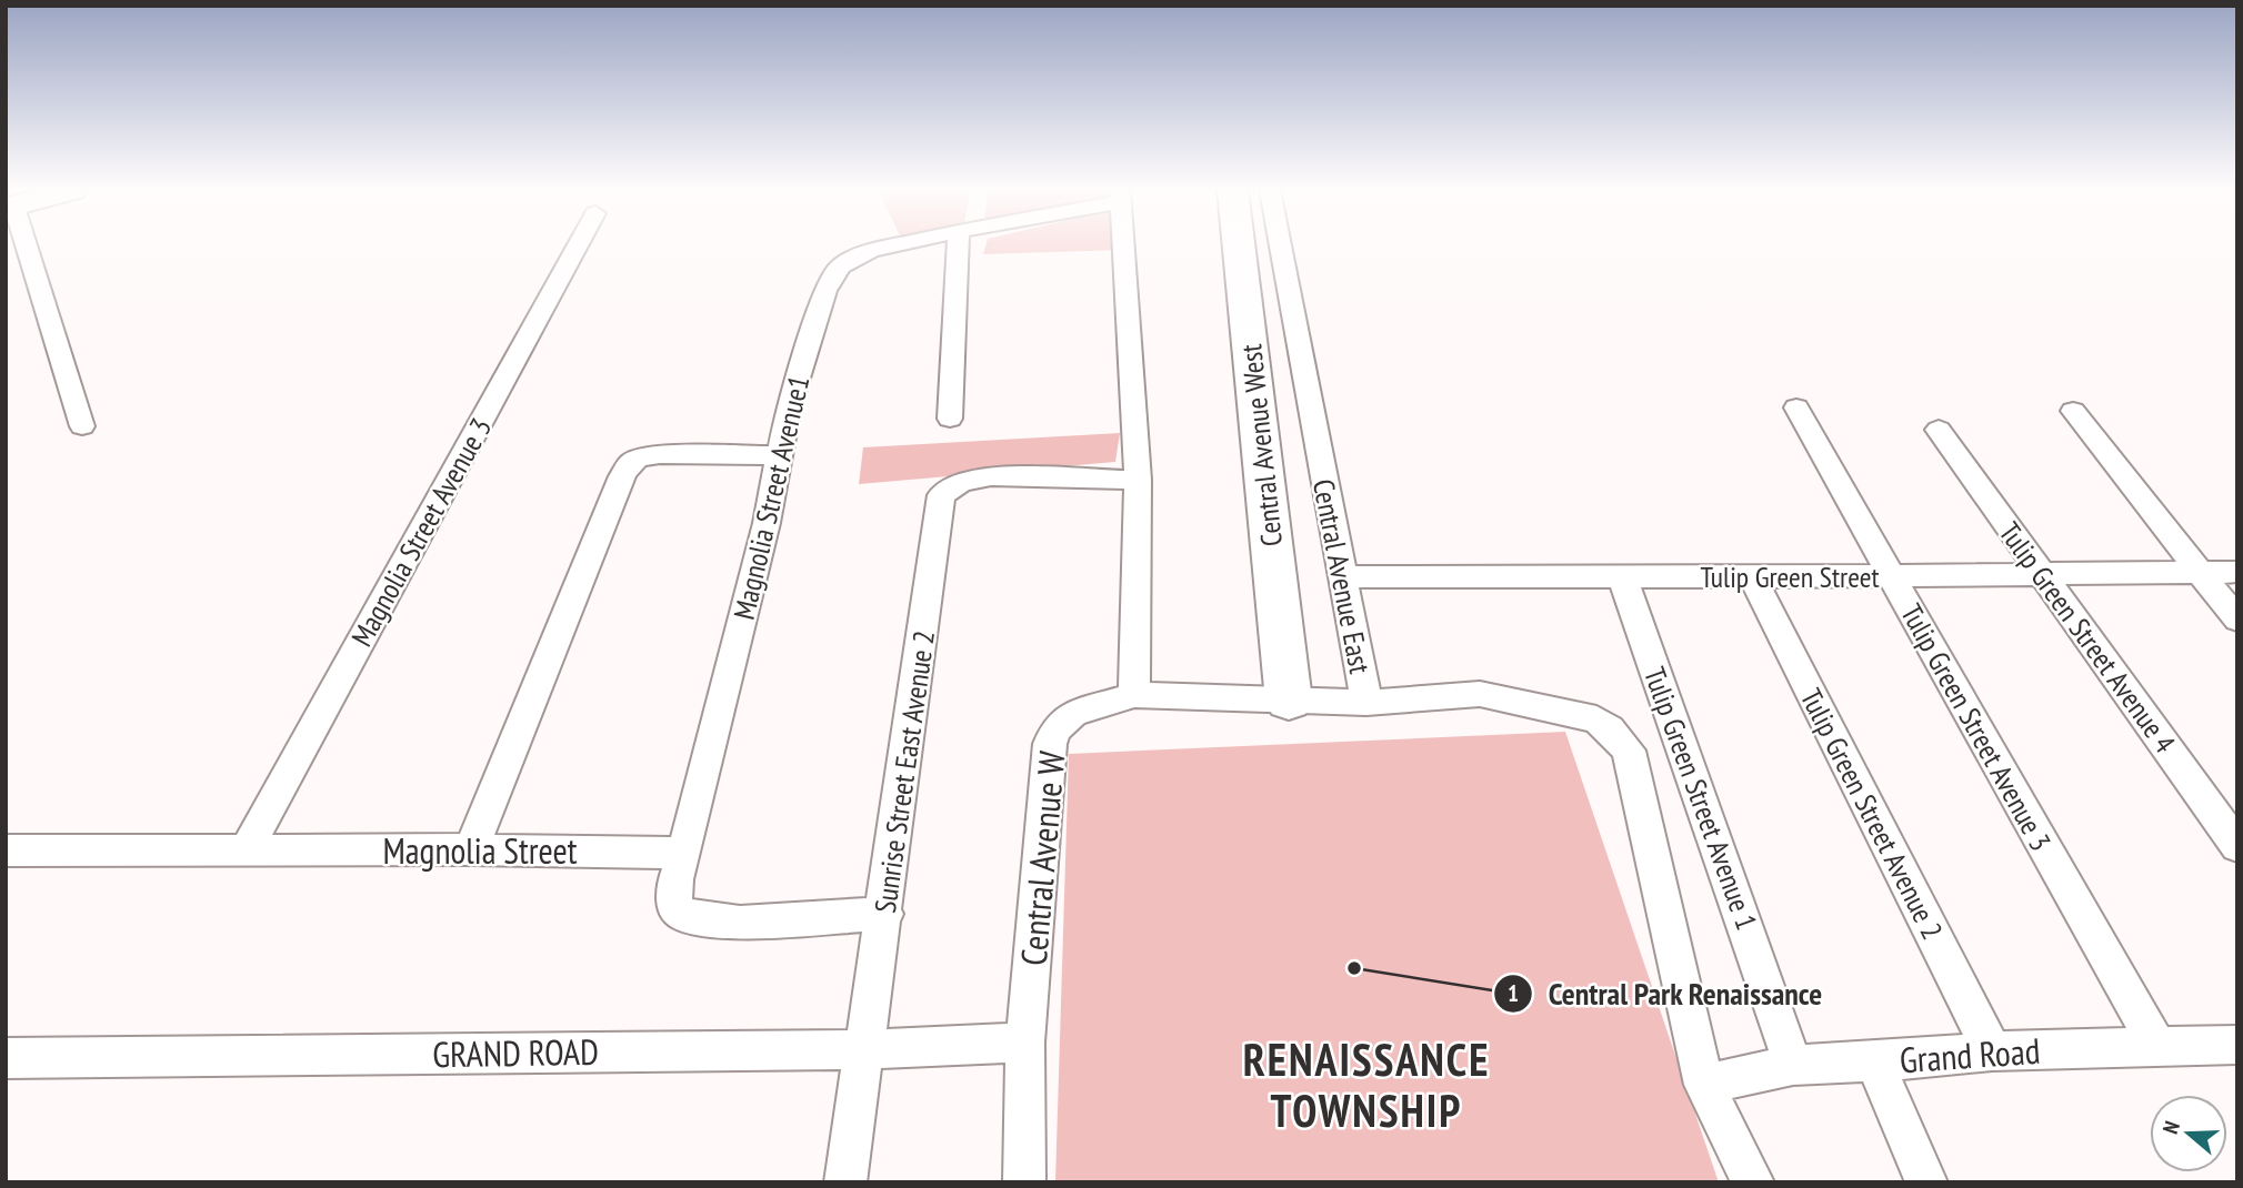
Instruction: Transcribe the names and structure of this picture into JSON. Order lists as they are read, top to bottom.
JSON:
{
  "streets": {
    "main road": ["Central Avenue West"],
    "street": [
      "Magnolia Street Avenue1",
      "Magnolia Street Avenue 3",
      "Central Avenue East",
      "Tulip Green Street",
      "Tulip Green Street Avenue 4",
      "Tulip Green Street Avenue 3",
      "Sunrise Street East Avenue 2",
      "Tulip Green Street Avenue 1",
      "Tulip Green Street Avenue 2",
      "Magnolia Street",
      "Central Avenue W",
      "GRAND ROAD",
      "Grand Road"
    ]
  },
  "crossings": [
    ["Central Avenue West", "Central Avenue W"],
    ["Magnolia Street Avenue1", "Magnolia Street"],
    ["Magnolia Street Avenue 3", "Magnolia Street"],
    ["Central Avenue East", "Tulip Green Street"],
    ["Central Avenue East", "Central Avenue W"],
    ["Central Avenue East", "Grand Road"],
    ["Tulip Green Street", "Tulip Green Street Avenue 4"],
    ["Tulip Green Street", "Tulip Green Street Avenue 3"],
    ["Tulip Green Street", "Tulip Green Street Avenue 1"],
    ["Tulip Green Street", "Tulip Green Street Avenue 2"],
    ["Tulip Green Street Avenue 3", "Grand Road"],
    ["Sunrise Street East Avenue 2", "GRAND ROAD"],
    ["Tulip Green Street Avenue 1", "Grand Road"],
    ["Tulip Green Street Avenue 2", "Grand Road"],
    ["Central Avenue W", "GRAND ROAD"]
  ],
  "districts": ["RENAISSANCE TOWNSHIP"],
  "places": ["Central Park Renaissance"],
  "north": "left"
}
